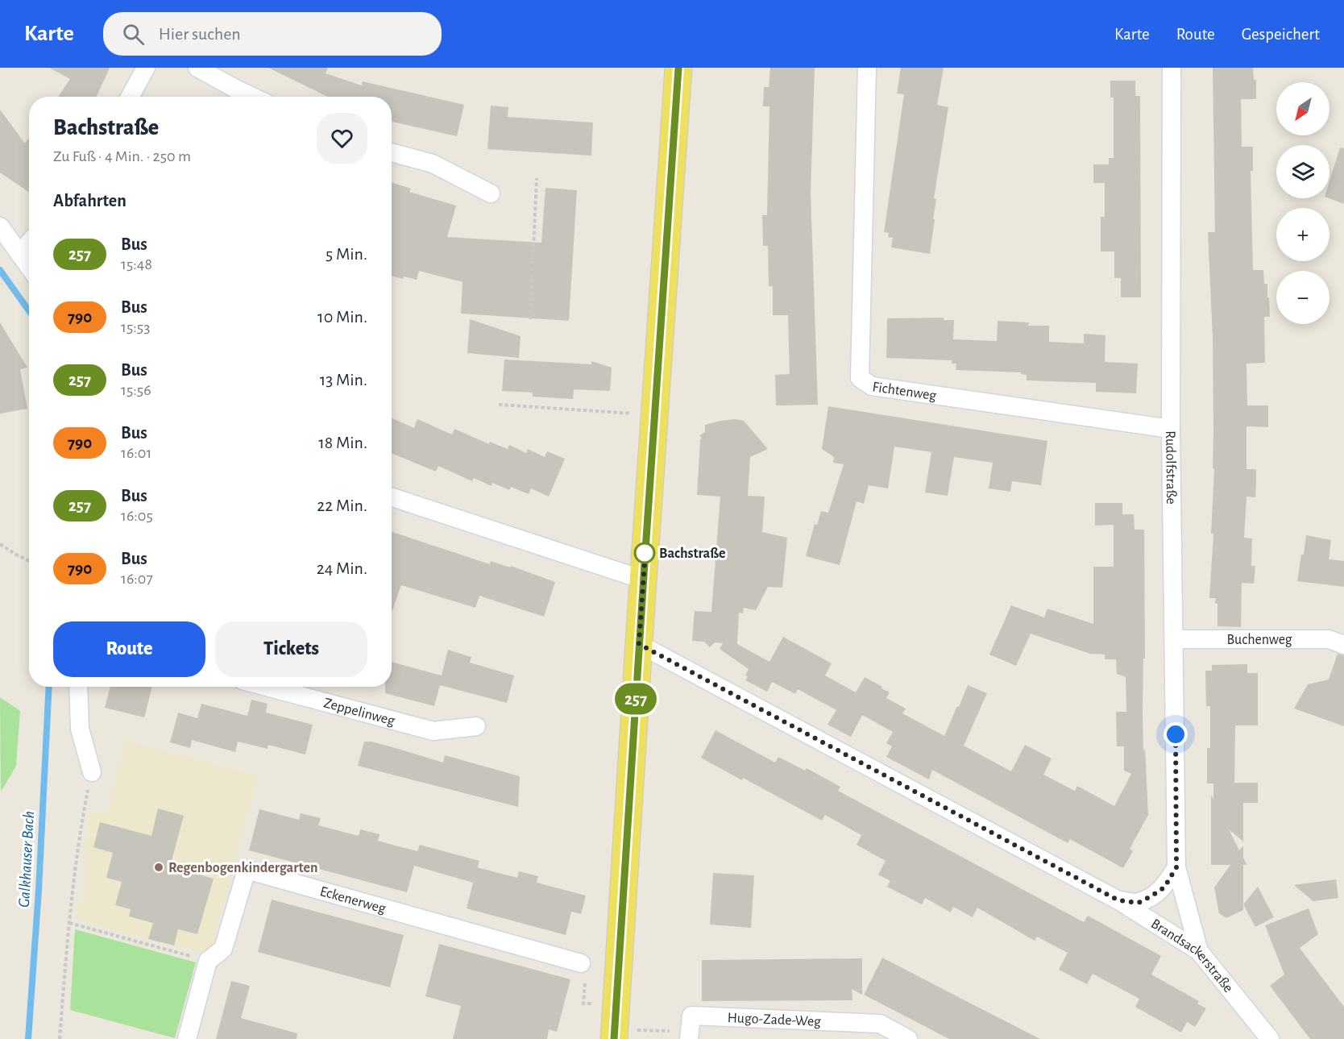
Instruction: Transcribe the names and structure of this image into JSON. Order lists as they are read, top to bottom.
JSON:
{
  "streets": {
    "street": [
      "Fichtenweg",
      "Rudolfstraße",
      "Buchenweg",
      "Zeppelinweg",
      "Eckenerweg",
      "Brandsackerstraße",
      "Hugo-Zade-Weg"
    ]
  },
  "crossings": [
    ["Fichtenweg", "Rudolfstraße"],
    ["Rudolfstraße", "Buchenweg"],
    ["Rudolfstraße", "Brandsackerstraße"]
  ],
  "water": ["Galkhauser Bach"],
  "places": ["Bachstraße", "Regenbogenkindergarten"],
  "lines": ["bus line 257"],
  "north": "bottom left",
  "page": {
    "header": "Karte",
    "search": "Hier suchen",
    "nav": ["Karte", "Route", "Gespeichert"],
    "on_map": "257",
    "map_buttons": ["+", "−"],
    "heading": [
      ["Bachstraße", "Zu Fuß · 4 Min. · 250 m"],
      "Abfahrten"
    ],
    "list": [
      {
        "mark": "257",
        "name": "Bus",
        "note": "15:48",
        "value": "5 Min."
      },
      {
        "mark": "790",
        "name": "Bus",
        "note": "15:53",
        "value": "10 Min."
      },
      {
        "mark": "257",
        "name": "Bus",
        "note": "15:56",
        "value": "13 Min."
      },
      {
        "mark": "790",
        "name": "Bus",
        "note": "16:01",
        "value": "18 Min."
      },
      {
        "mark": "257",
        "name": "Bus",
        "note": "16:05",
        "value": "22 Min."
      },
      {
        "mark": "790",
        "name": "Bus",
        "note": "16:07",
        "value": "24 Min."
      }
    ],
    "buttons": ["Route", "Tickets"]
  }
}
